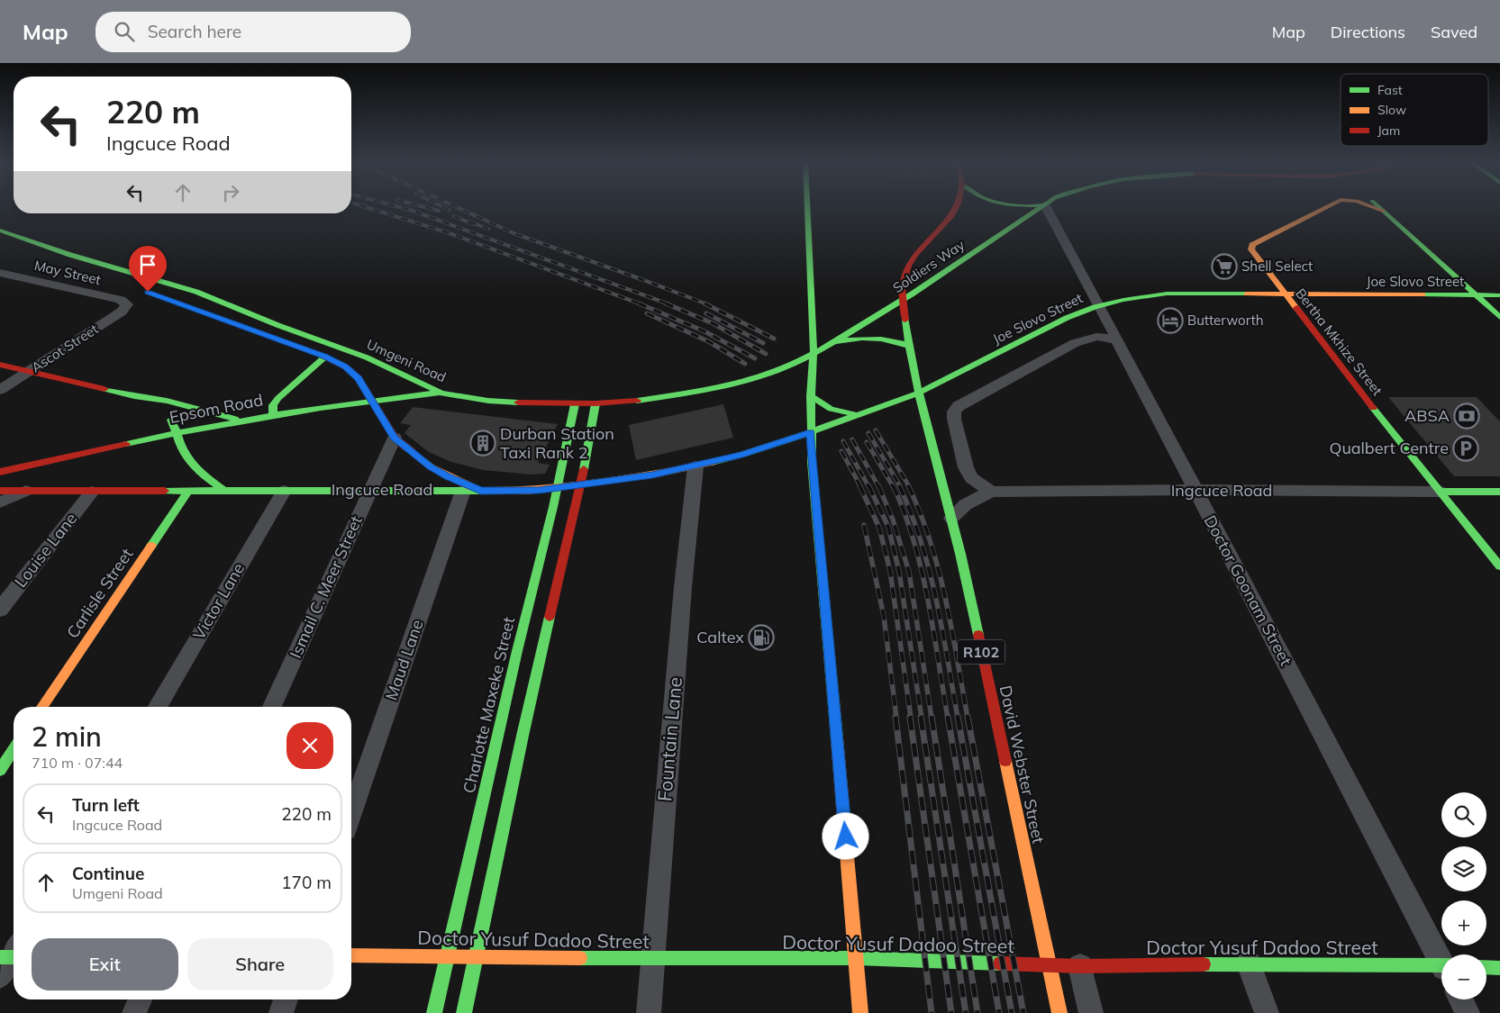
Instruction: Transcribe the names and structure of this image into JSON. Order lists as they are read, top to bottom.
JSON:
{
  "streets": {
    "main road": [
      "Soldiers Way",
      "Joe Slovo Street",
      "Bertha Mkhize Street",
      "Umgeni Road",
      "Epsom Road",
      "Ingcuce Road",
      "Carlisle Street",
      "R102",
      "Charlotte Maxeke Street",
      "David Webster Street",
      "Doctor Yusuf Dadoo Street"
    ],
    "street": [
      "May Street",
      "Ascot Street",
      "Louise Lane",
      "Ismail C. Meer Street",
      "Doctor Goonam Street",
      "Victor Lane",
      "Maud Lane",
      "Fountain Lane"
    ]
  },
  "crossings": [
    ["Soldiers Way", "Joe Slovo Street"],
    ["Soldiers Way", "Umgeni Road"],
    ["Soldiers Way", "Ingcuce Road"],
    ["Soldiers Way", "R102"],
    ["Soldiers Way", "David Webster Street"],
    ["May Street", "Ascot Street"],
    ["Joe Slovo Street", "Bertha Mkhize Street"],
    ["Joe Slovo Street", "Umgeni Road"],
    ["Joe Slovo Street", "Ingcuce Road"],
    ["Joe Slovo Street", "Doctor Goonam Street"],
    ["Joe Slovo Street", "R102"],
    ["Joe Slovo Street", "David Webster Street"],
    ["Bertha Mkhize Street", "Ingcuce Road"],
    ["Umgeni Road", "Epsom Road"],
    ["Umgeni Road", "Ingcuce Road"],
    ["Umgeni Road", "R102"],
    ["Umgeni Road", "Charlotte Maxeke Street"],
    ["Umgeni Road", "David Webster Street"],
    ["Ingcuce Road", "Louise Lane"],
    ["Ingcuce Road", "Ismail C. Meer Street"],
    ["Ingcuce Road", "Doctor Goonam Street"],
    ["Ingcuce Road", "Carlisle Street"],
    ["Ingcuce Road", "Victor Lane"],
    ["Ingcuce Road", "R102"],
    ["Ingcuce Road", "Maud Lane"],
    ["Ingcuce Road", "Charlotte Maxeke Street"],
    ["Ingcuce Road", "Fountain Lane"],
    ["Ingcuce Road", "David Webster Street"],
    ["R102", "David Webster Street"],
    ["Charlotte Maxeke Street", "Doctor Yusuf Dadoo Street"],
    ["Fountain Lane", "Doctor Yusuf Dadoo Street"],
    ["David Webster Street", "Doctor Yusuf Dadoo Street"]
  ],
  "places": {
    "supermarket": ["Shell Select"],
    "hotel": ["Butterworth"],
    "bank": ["ABSA"],
    "building": ["Durban Station Taxi Rank 2"],
    "parking": ["Qualbert Centre"],
    "fuel station": ["Caltex"]
  },
  "legend": ["Fast", "Slow", "Jam"],
  "page": {
    "header": "Map",
    "search": "Search here",
    "nav": ["Map", "Directions", "Saved"],
    "turn": ["220 m", "Ingcuce Road"],
    "heading": ["2 min", "710 m · 07:44"],
    "list": [
      {
        "name": "Turn left",
        "note": "Ingcuce Road",
        "value": "220 m"
      },
      {
        "name": "Continue",
        "note": "Umgeni Road",
        "value": "170 m"
      }
    ],
    "map_buttons": ["+", "−"],
    "buttons": ["Exit", "Share"]
  }
}
